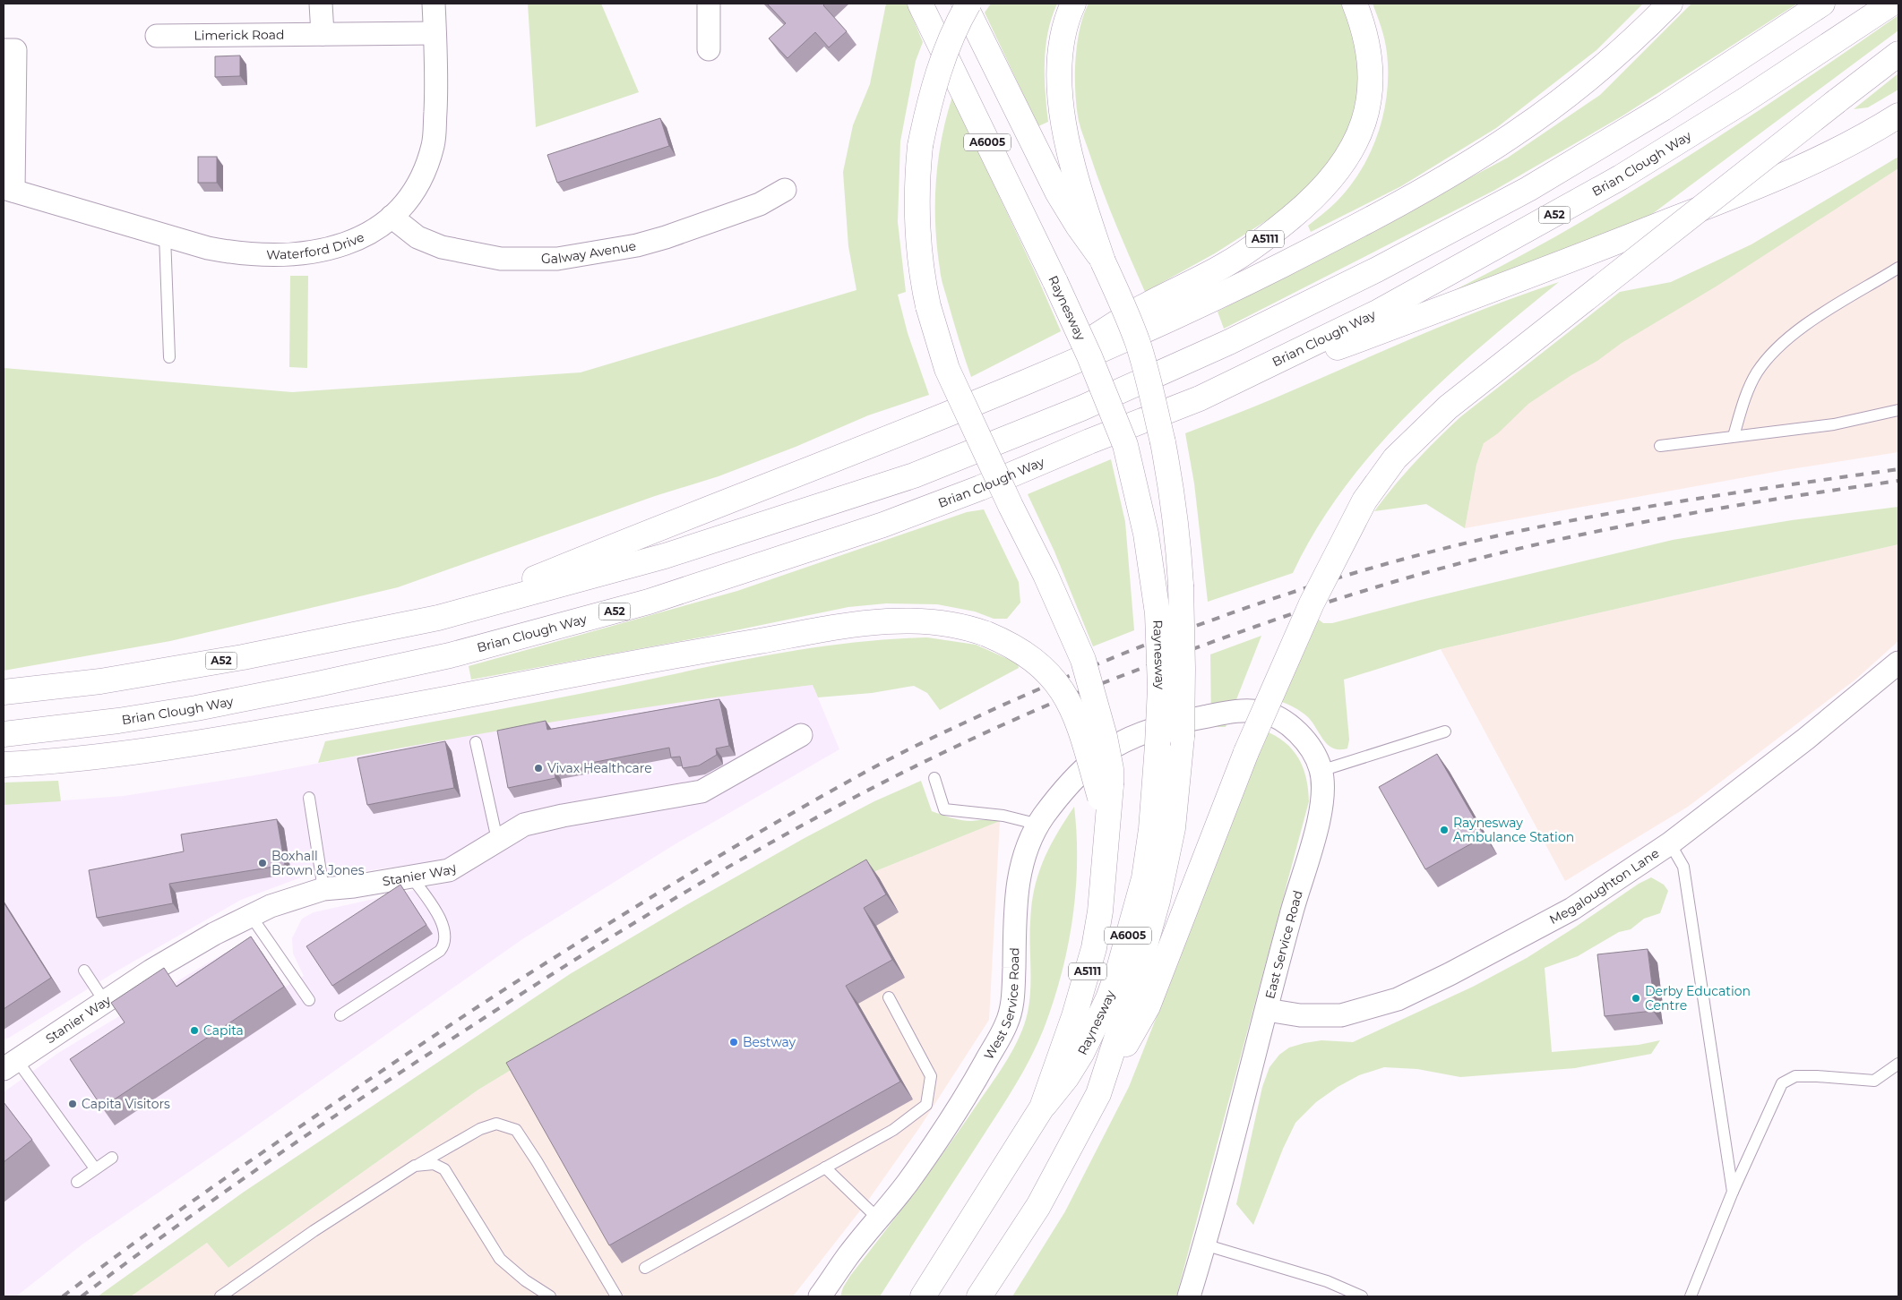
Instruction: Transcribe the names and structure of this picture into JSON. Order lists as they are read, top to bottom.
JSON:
{
  "streets": {
    "main road": [
      "A6005",
      "Brian Clough Way",
      "A52",
      "A5111",
      "Raynesway"
    ],
    "street": [
      "Limerick Road",
      "Waterford Drive",
      "Galway Avenue",
      "Stanier Way",
      "Megaloughton Lane",
      "East Service Road",
      "West Service Road"
    ]
  },
  "crossings": [
    ["Limerick Road", "Waterford Drive"],
    ["A5111", "Raynesway"],
    ["Waterford Drive", "Galway Avenue"],
    ["Raynesway", "East Service Road"],
    ["Raynesway", "West Service Road"],
    ["Megaloughton Lane", "East Service Road"],
    ["East Service Road", "West Service Road"]
  ],
  "places": [
    "Vivax Healthcare",
    "Raynesway Ambulance Station",
    "Boxhall Brown & Jones",
    "Derby Education Centre",
    "Capita",
    "Bestway",
    "Capita Visitors"
  ]
}
